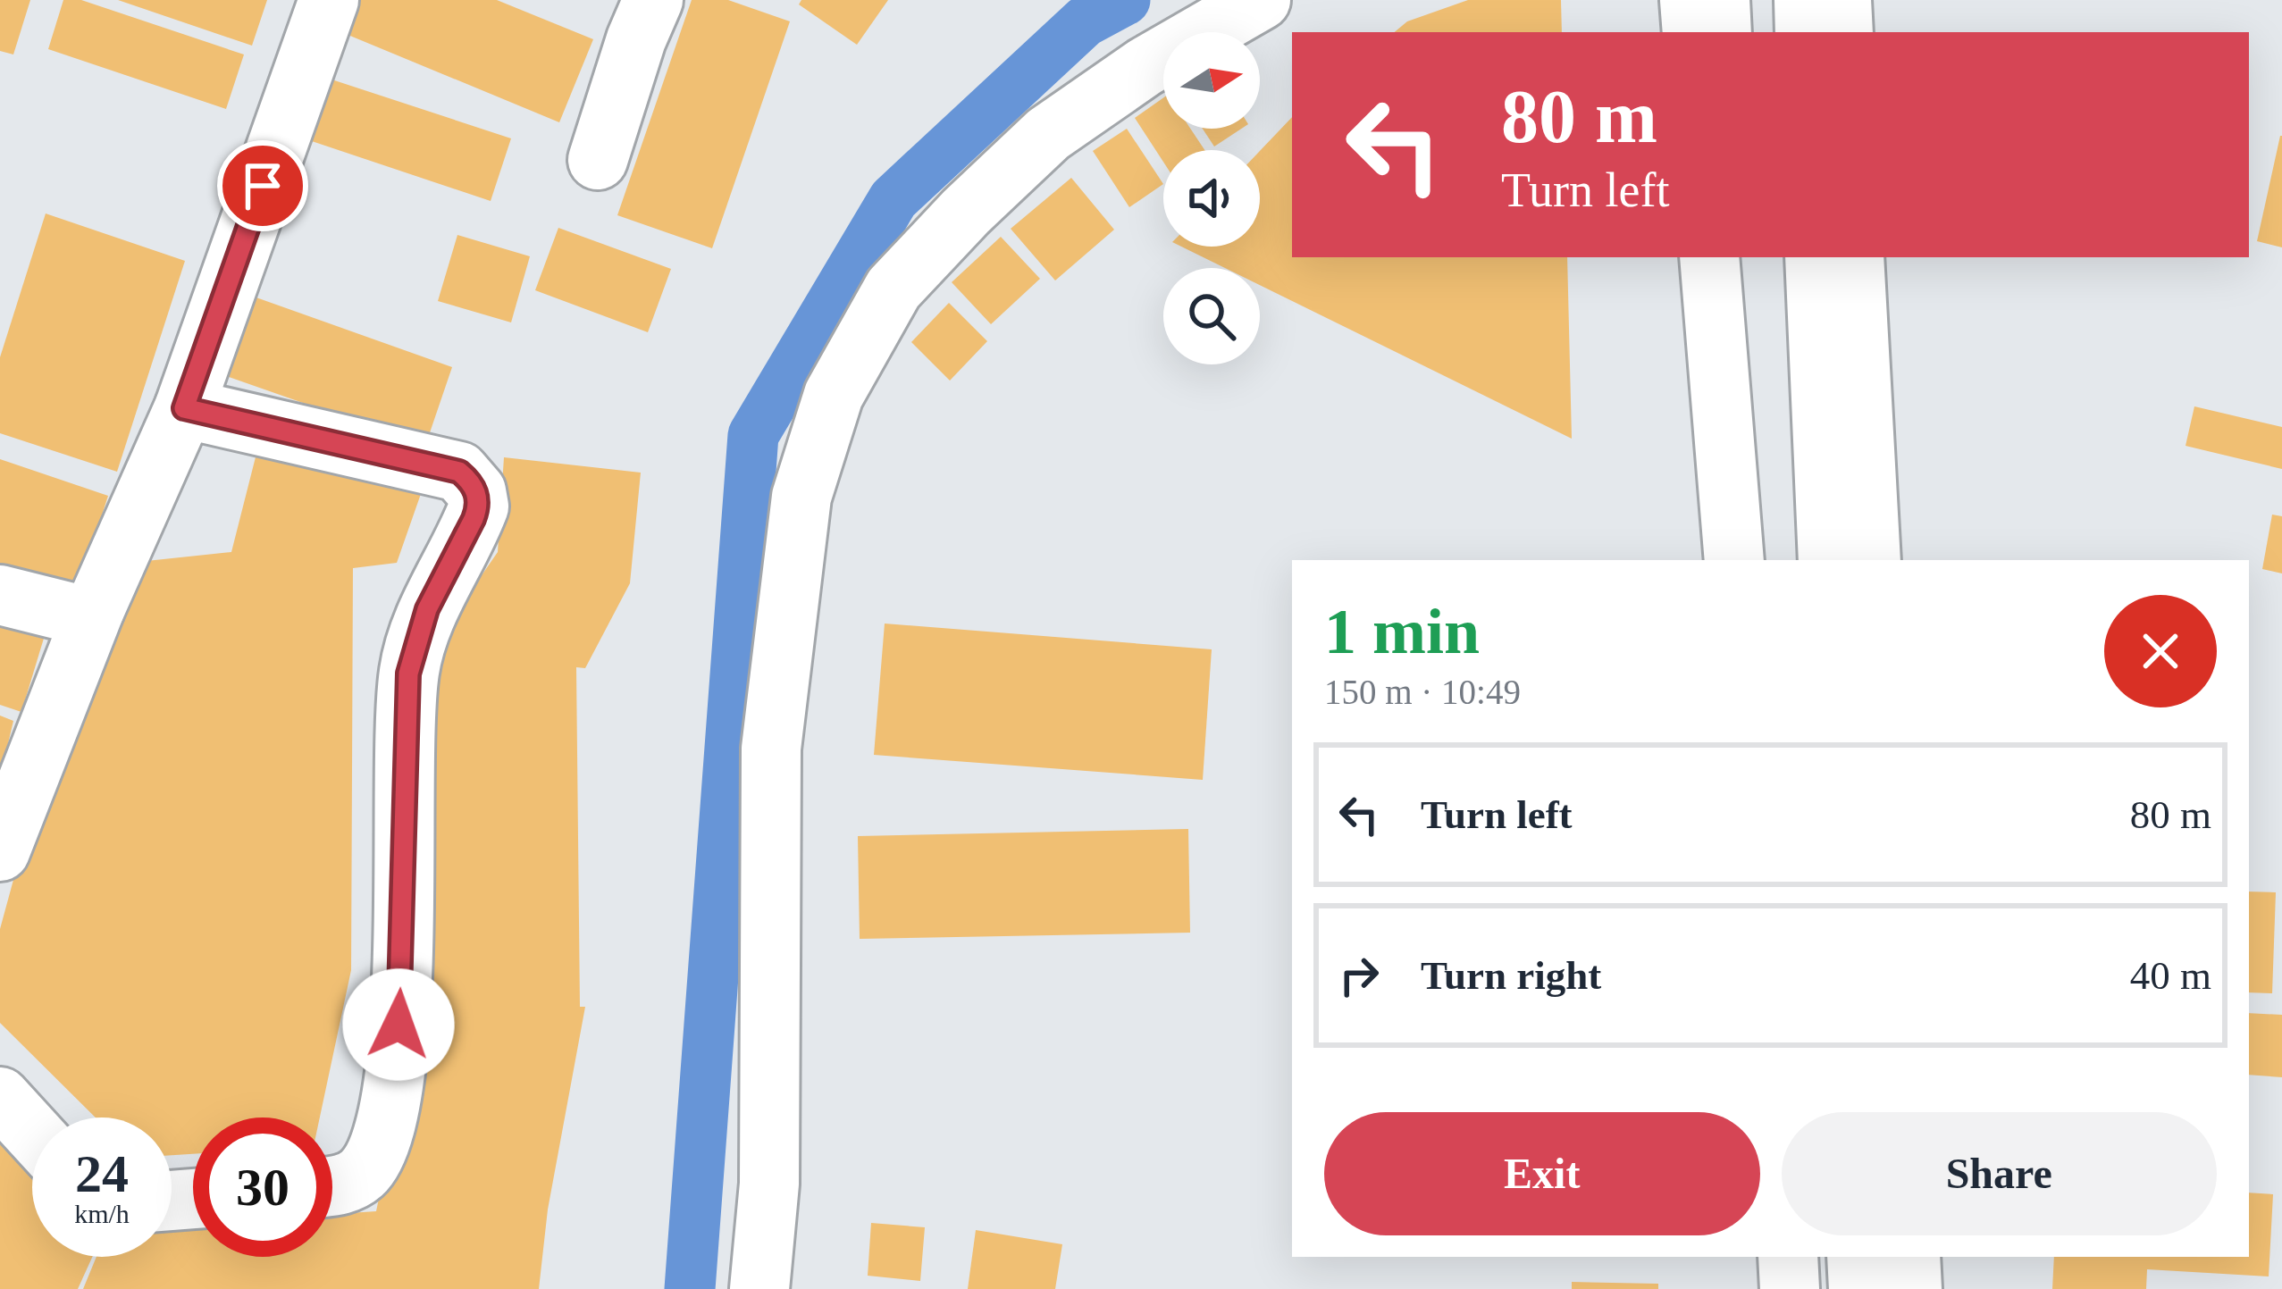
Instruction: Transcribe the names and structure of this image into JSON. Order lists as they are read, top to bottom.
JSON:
{
  "north": "right",
  "page": {
    "turn": ["80 m", "Turn left"],
    "heading": ["1 min", "150 m · 10:49"],
    "list": [
      {
        "name": "Turn left",
        "value": "80 m"
      },
      {
        "name": "Turn right",
        "value": "40 m"
      }
    ],
    "buttons": ["Exit", "Share"],
    "speed": "24 km/h",
    "limit": "30"
  }
}
